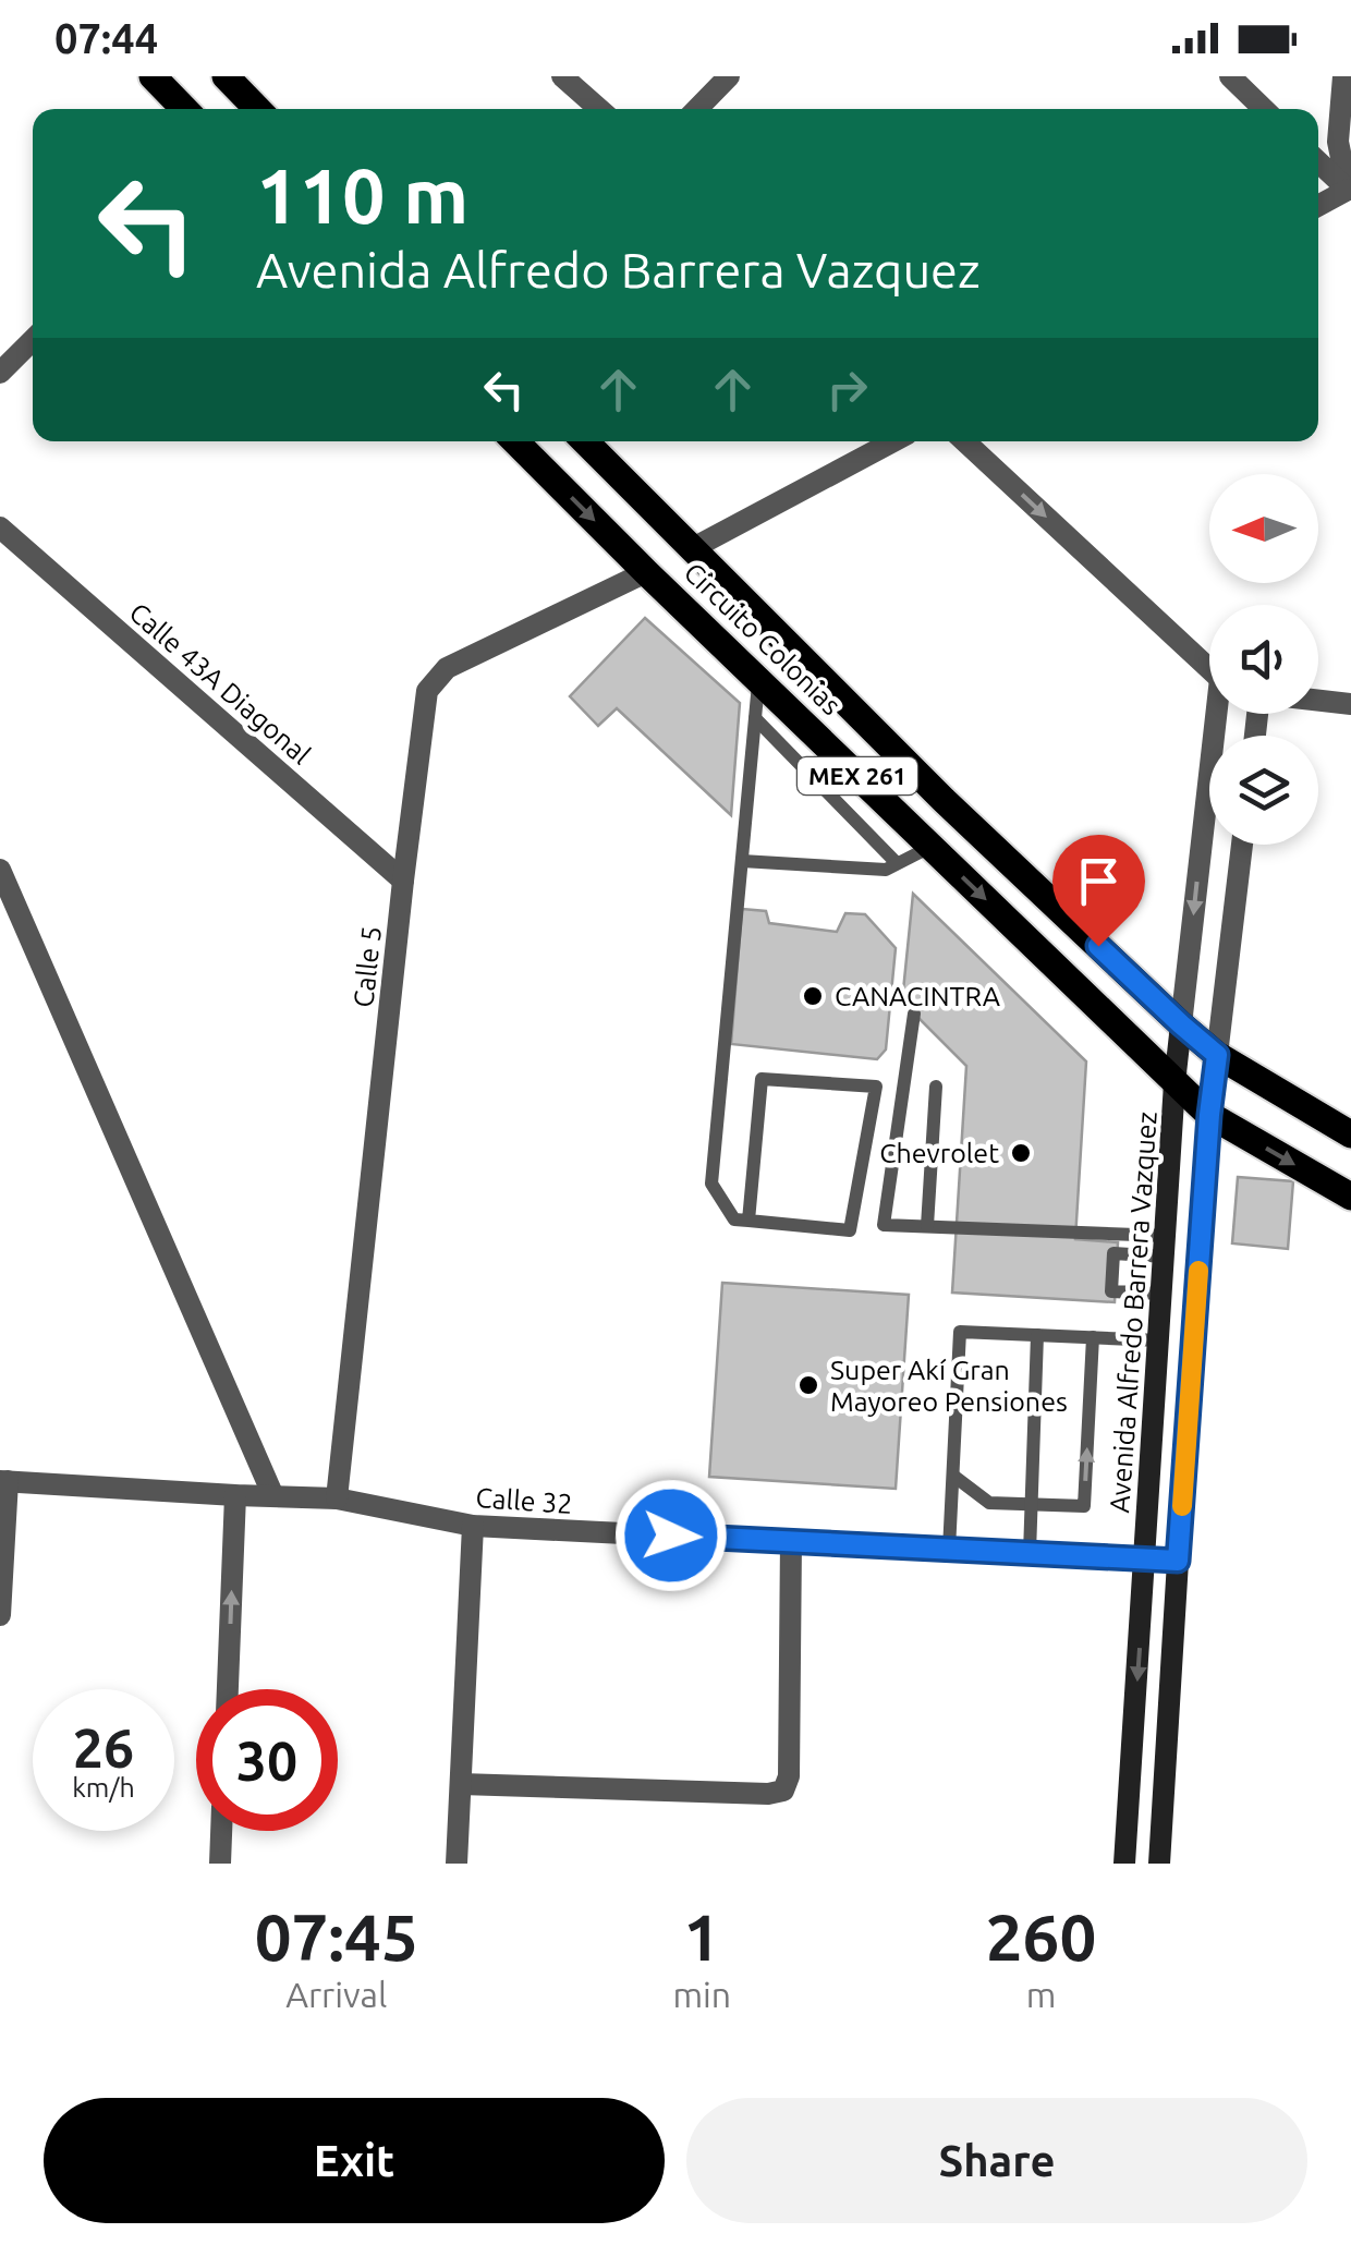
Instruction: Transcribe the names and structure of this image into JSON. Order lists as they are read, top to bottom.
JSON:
{
  "streets": {
    "main road": ["Circuito Colonias", "MEX 261"],
    "street": [
      "Calle 43A Diagonal",
      "Calle 5",
      "Avenida Alfredo Barrera Vazquez",
      "Calle 32"
    ]
  },
  "crossings": [
    ["Circuito Colonias", "MEX 261"],
    ["Circuito Colonias", "Calle 5"],
    ["Circuito Colonias", "Avenida Alfredo Barrera Vazquez"],
    ["Calle 43A Diagonal", "Calle 5"],
    ["Calle 5", "Calle 32"],
    ["Avenida Alfredo Barrera Vazquez", "Calle 32"]
  ],
  "places": ["CANACINTRA", "Chevrolet", "Super Akí Gran Mayoreo Pensiones"],
  "north": "left",
  "page": {
    "status": "07:44",
    "turn": ["110 m", "Avenida Alfredo Barrera Vazquez"],
    "speed": "26 km/h",
    "limit": "30",
    "eta": [
      "07:45",
      "Arrival",
      "1",
      "min",
      "260",
      "m"
    ],
    "buttons": ["Exit", "Share"]
  }
}
